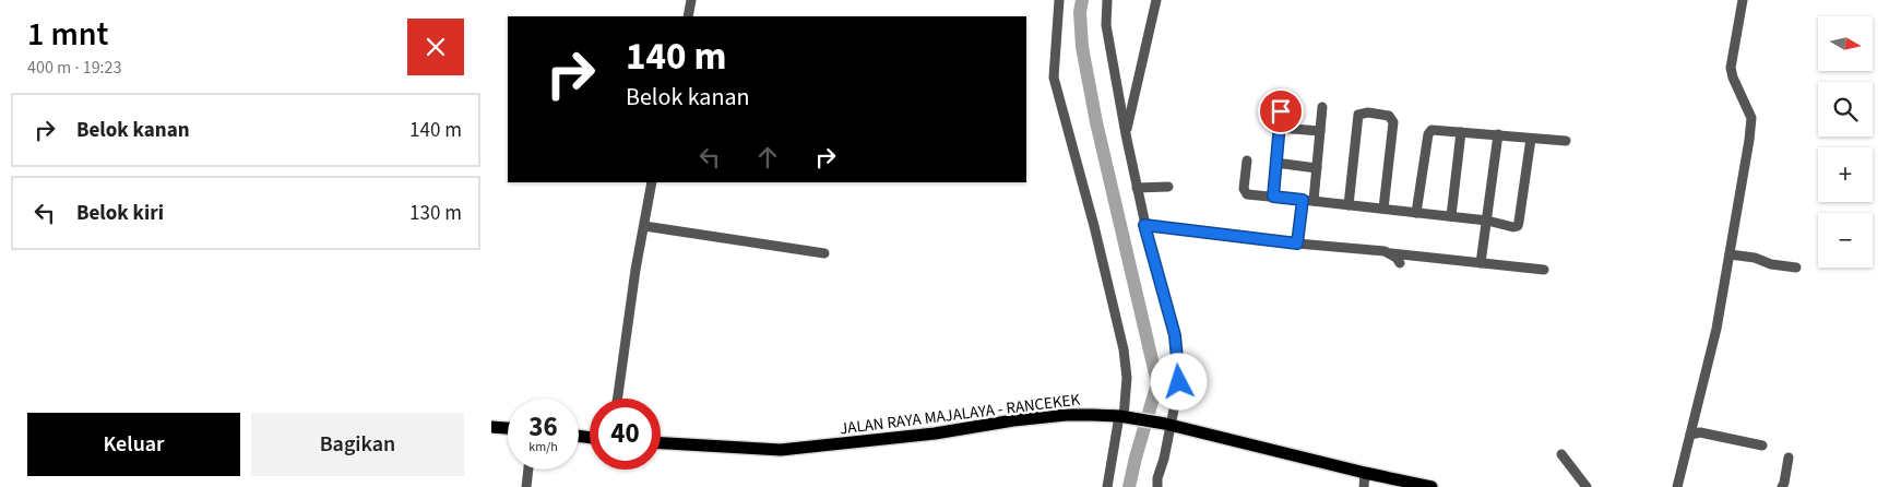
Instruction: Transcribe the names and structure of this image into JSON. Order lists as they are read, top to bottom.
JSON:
{
  "streets": {
    "main road": ["JALAN RAYA MAJALAYA - RANCEKEK"]
  },
  "north": "right",
  "page": {
    "heading": ["1 mnt", "400 m · 19:23"],
    "map_buttons": ["+", "−"],
    "turn": ["140 m", "Belok kanan"],
    "list": [
      {
        "name": "Belok kanan",
        "value": "140 m"
      },
      {
        "name": "Belok kiri",
        "value": "130 m"
      }
    ],
    "speed": "36 km/h",
    "limit": "40",
    "buttons": ["Keluar", "Bagikan"]
  }
}
